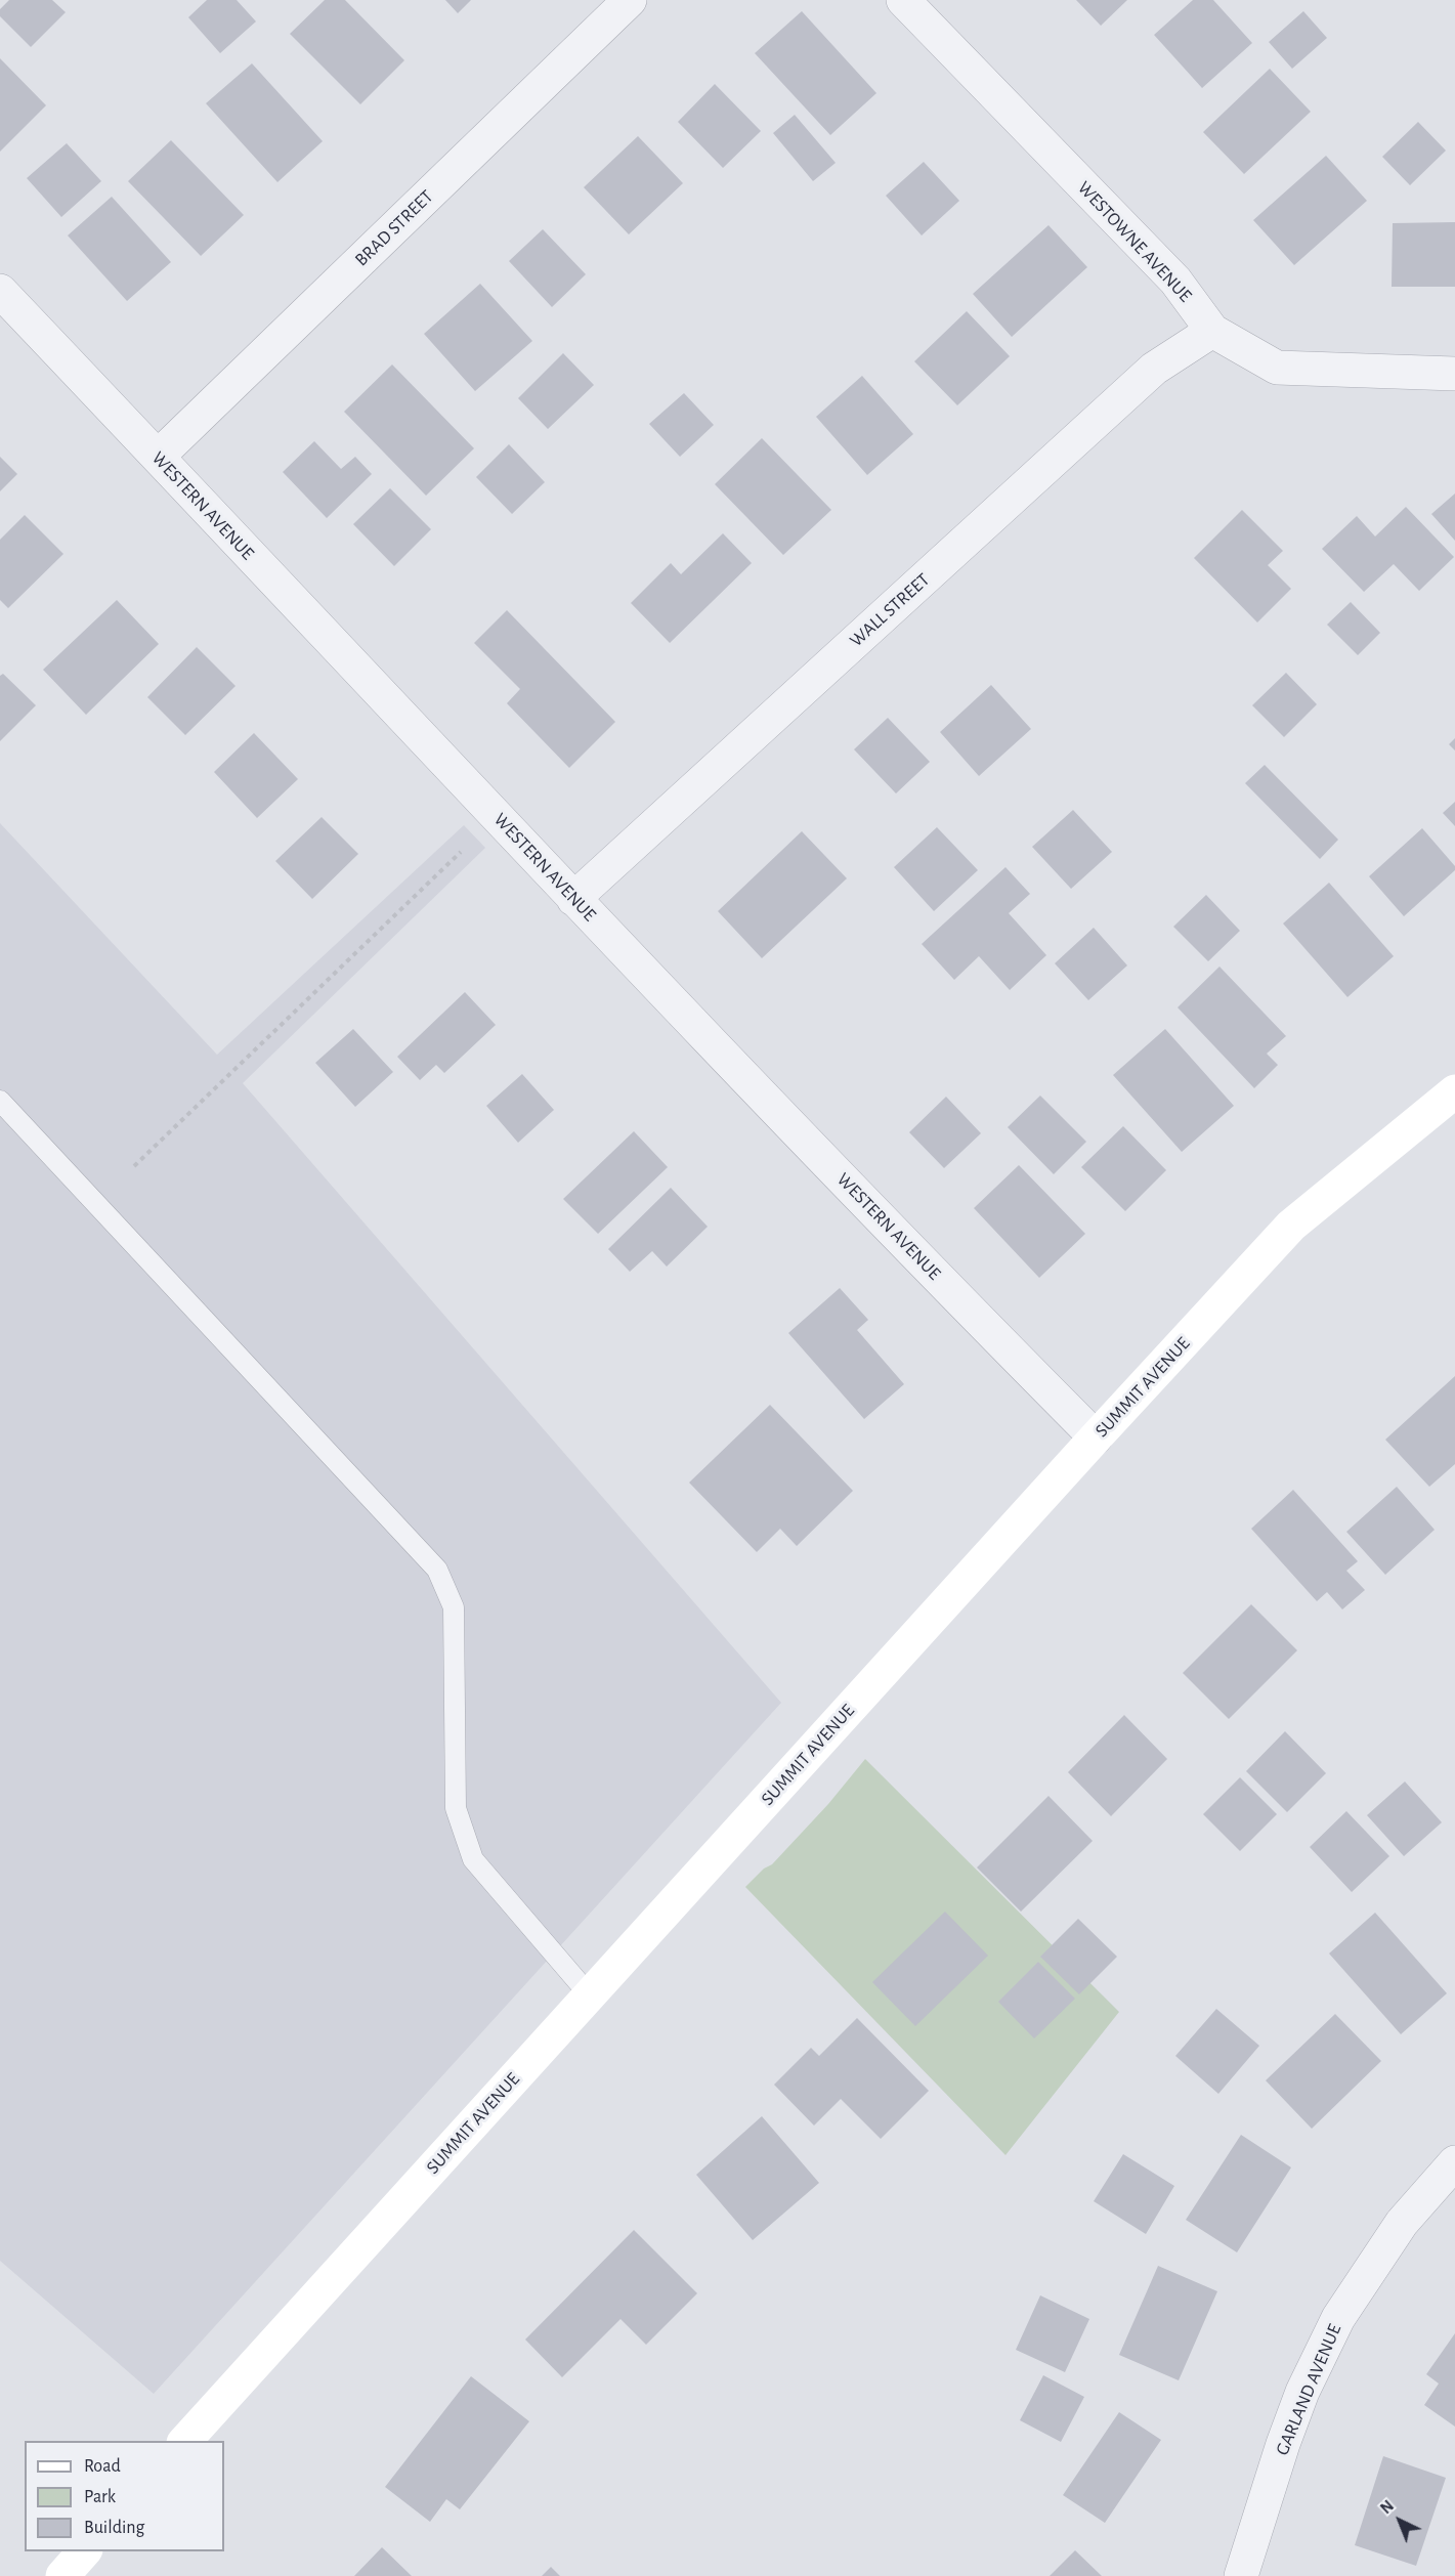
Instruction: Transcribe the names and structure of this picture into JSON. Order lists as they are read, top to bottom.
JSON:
{
  "streets": {
    "main road": ["SUMMIT AVENUE"],
    "street": [
      "BRAD STREET",
      "WESTOWNE AVENUE",
      "WESTERN AVENUE",
      "WALL STREET",
      "GARLAND AVENUE"
    ]
  },
  "crossings": [
    ["BRAD STREET", "WESTERN AVENUE"],
    ["WESTOWNE AVENUE", "WALL STREET"],
    ["WESTERN AVENUE", "WALL STREET"],
    ["WESTERN AVENUE", "SUMMIT AVENUE"]
  ],
  "legend": ["Road", "Park", "Building"],
  "north": "top left"
}
